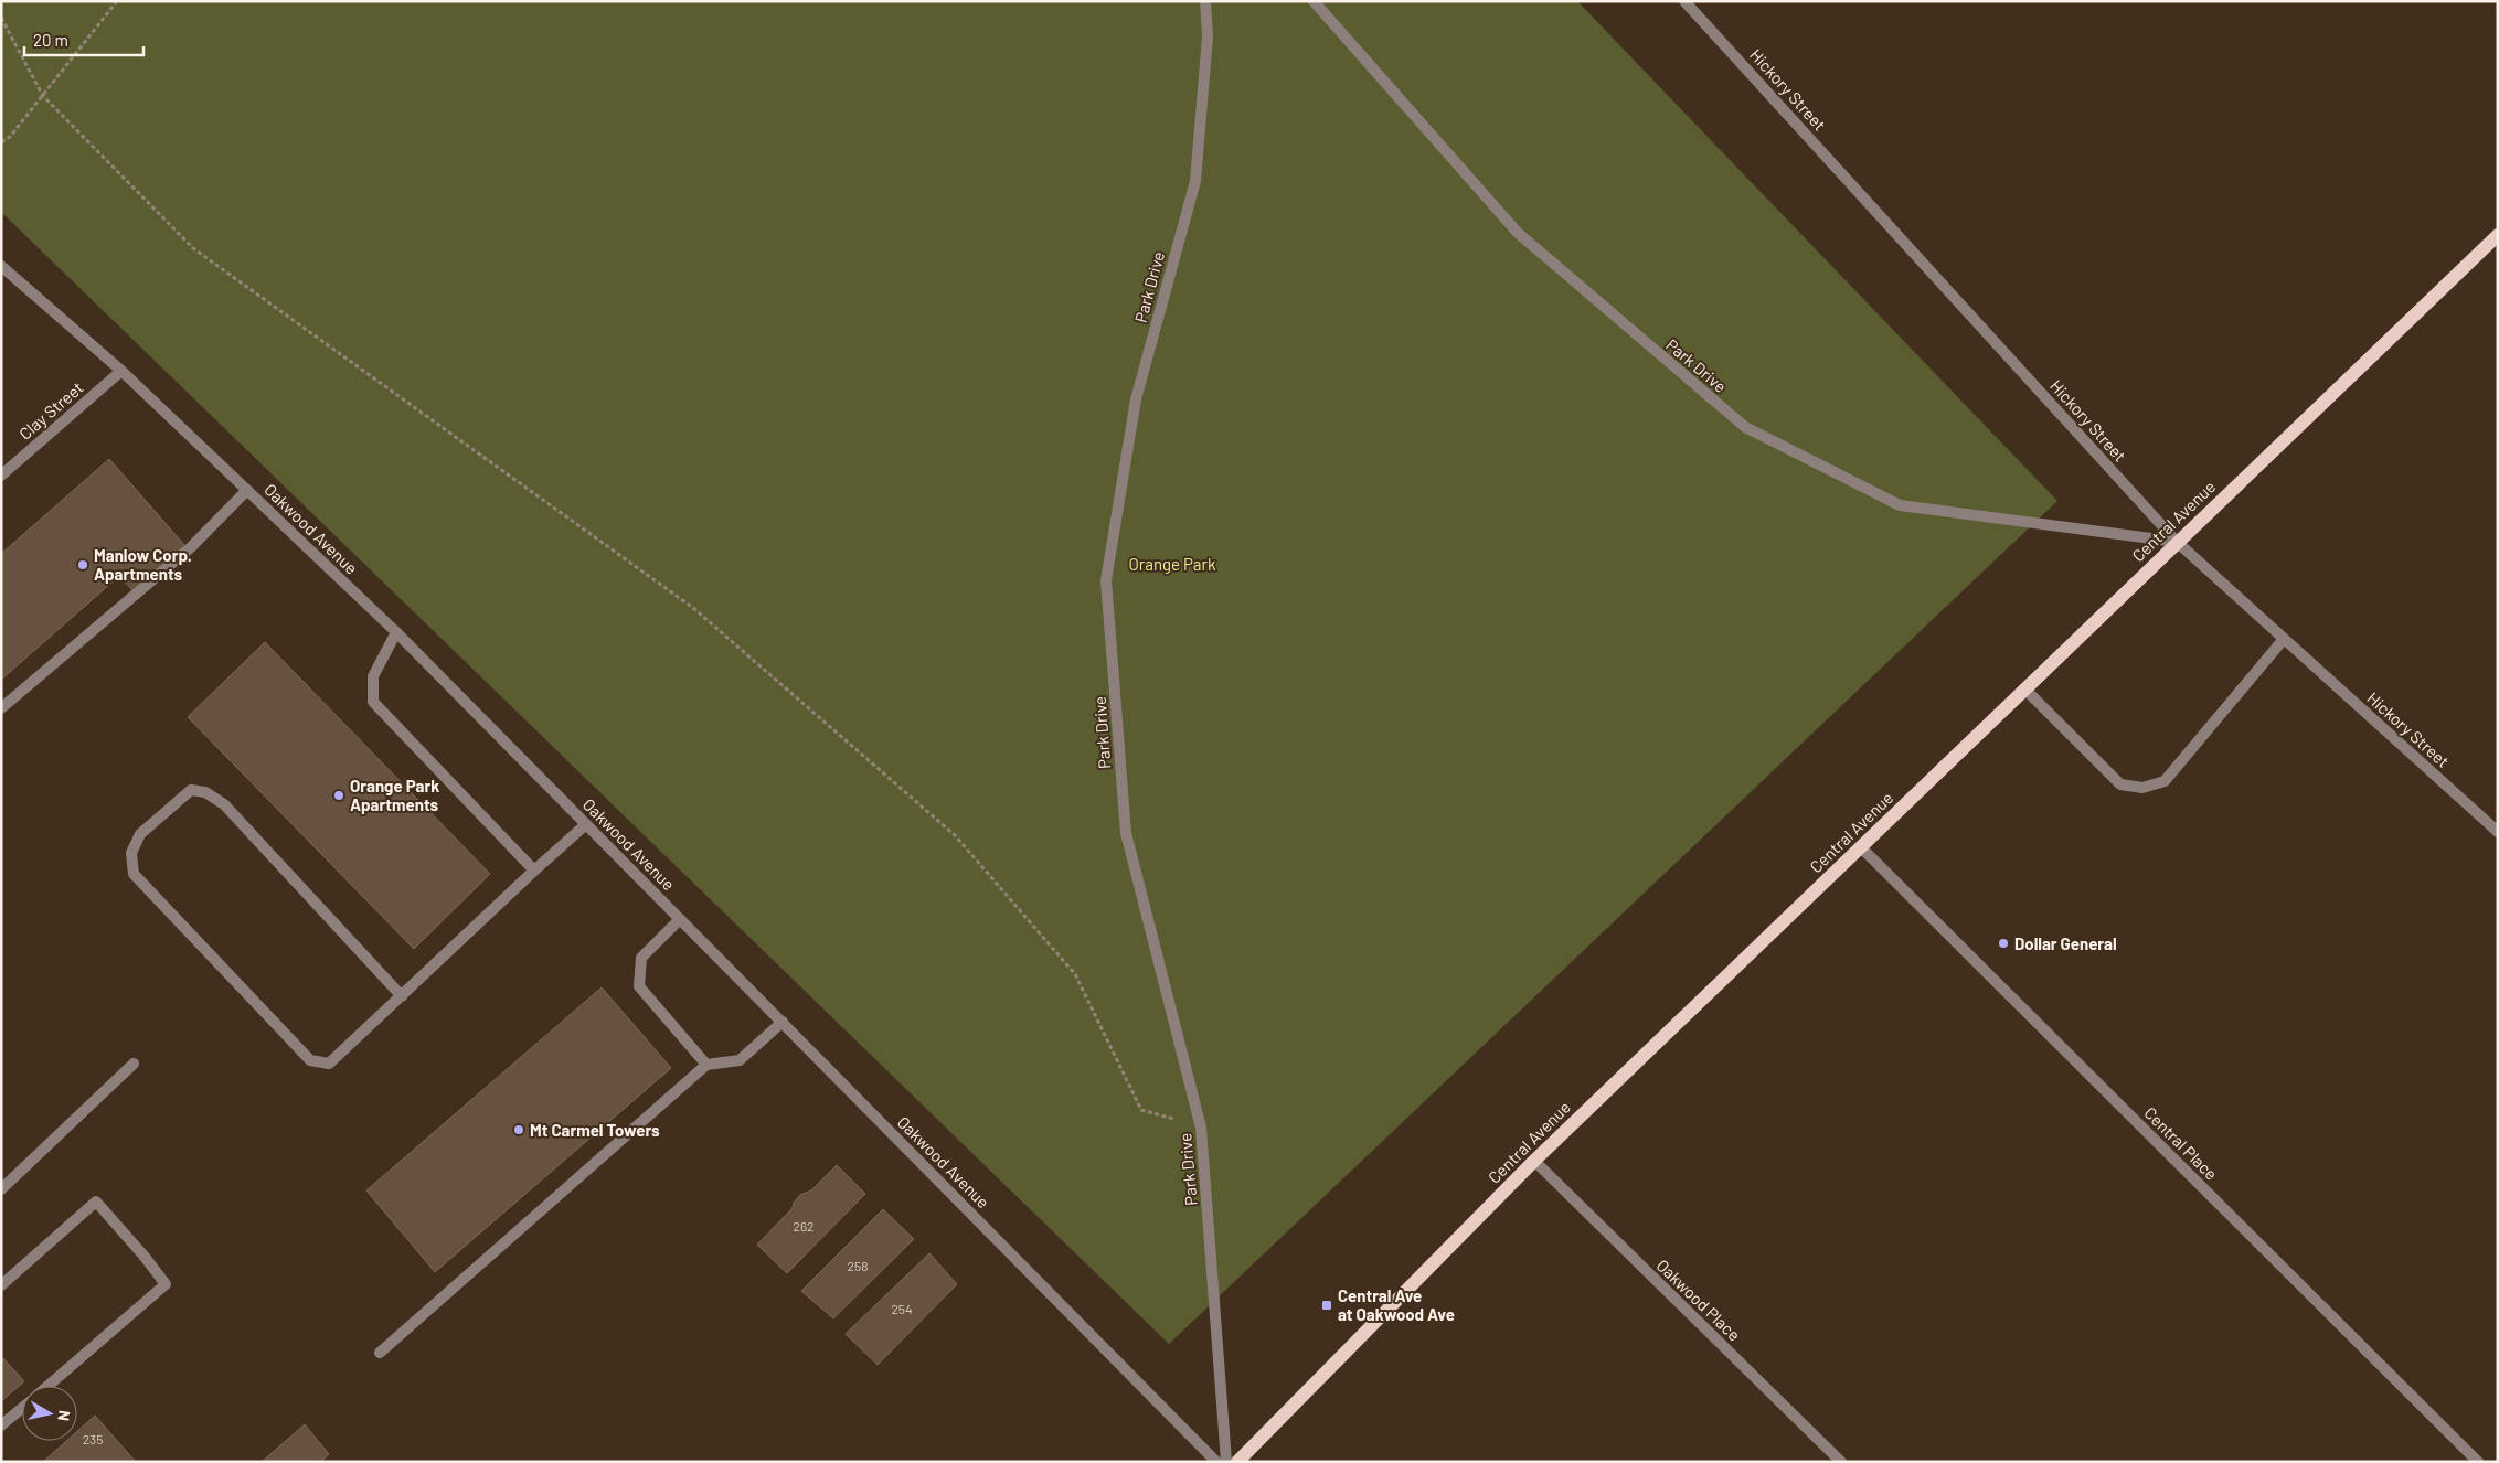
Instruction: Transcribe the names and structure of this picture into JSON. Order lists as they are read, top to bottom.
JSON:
{
  "streets": {
    "main road": ["Central Avenue"],
    "street": [
      "Hickory Street",
      "Park Drive",
      "Clay Street",
      "Oakwood Avenue",
      "Central Place",
      "Oakwood Place"
    ]
  },
  "crossings": [
    ["Hickory Street", "Park Drive"],
    ["Hickory Street", "Central Avenue"],
    ["Park Drive", "Central Avenue"],
    ["Clay Street", "Oakwood Avenue"],
    ["Central Avenue", "Central Place"],
    ["Central Avenue", "Oakwood Place"]
  ],
  "parks": ["Orange Park"],
  "places": {
    "other": [
      "Manlow Corp. Apartments",
      "Orange Park Apartments",
      "Dollar General",
      "Mt Carmel Towers"
    ],
    "transit": ["Central Ave at Oakwood Ave"]
  },
  "house_numbers": [
    "262",
    "258",
    "254",
    "235"
  ],
  "scale_bar": "20 m",
  "north": "right"
}
